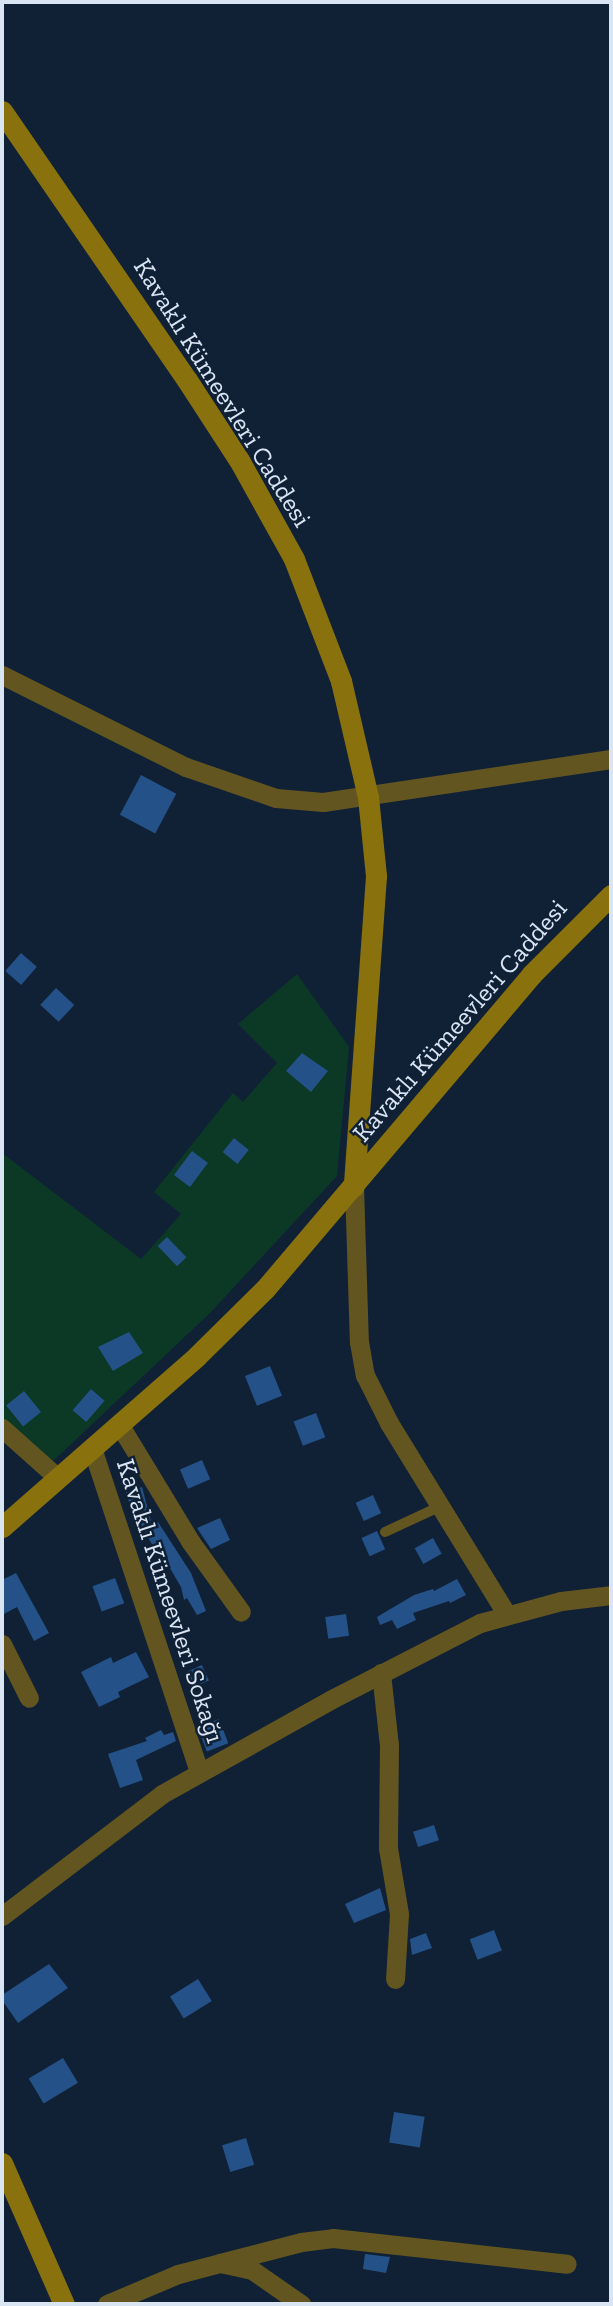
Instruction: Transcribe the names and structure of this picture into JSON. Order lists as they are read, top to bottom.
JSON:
{
  "streets": {
    "street": ["Kavaklı Kümeevleri Caddesi", "Kavaklı Kümeevleri Sokağı"]
  },
  "crossings": [
    ["Kavaklı Kümeevleri Caddesi", "Kavaklı Kümeevleri Sokağı"]
  ]
}
